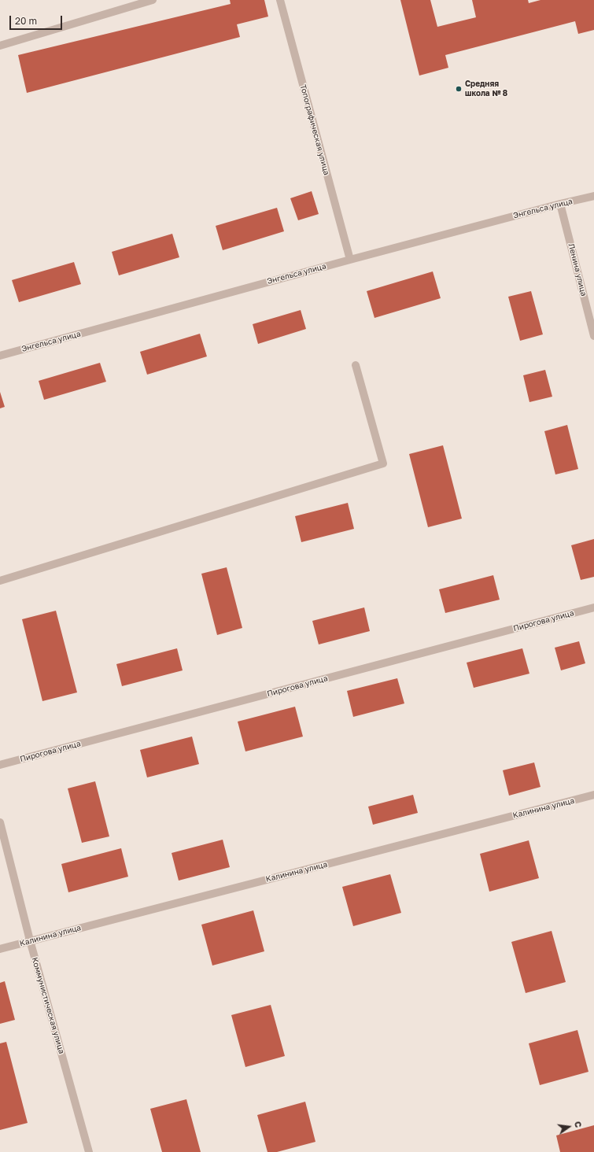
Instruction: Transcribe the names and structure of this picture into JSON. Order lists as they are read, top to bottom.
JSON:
{
  "streets": {
    "street": [
      "Топографическая улица",
      "Энгельса улица",
      "Ленина улица",
      "Пирогова улица",
      "Калинина улица",
      "Коммунистическая улица"
    ]
  },
  "crossings": [
    ["Топографическая улица", "Энгельса улица"],
    ["Энгельса улица", "Ленина улица"],
    ["Калинина улица", "Коммунистическая улица"]
  ],
  "places": ["Средняя школа № 8"],
  "scale_bar": "20 m",
  "north": "right"
}
